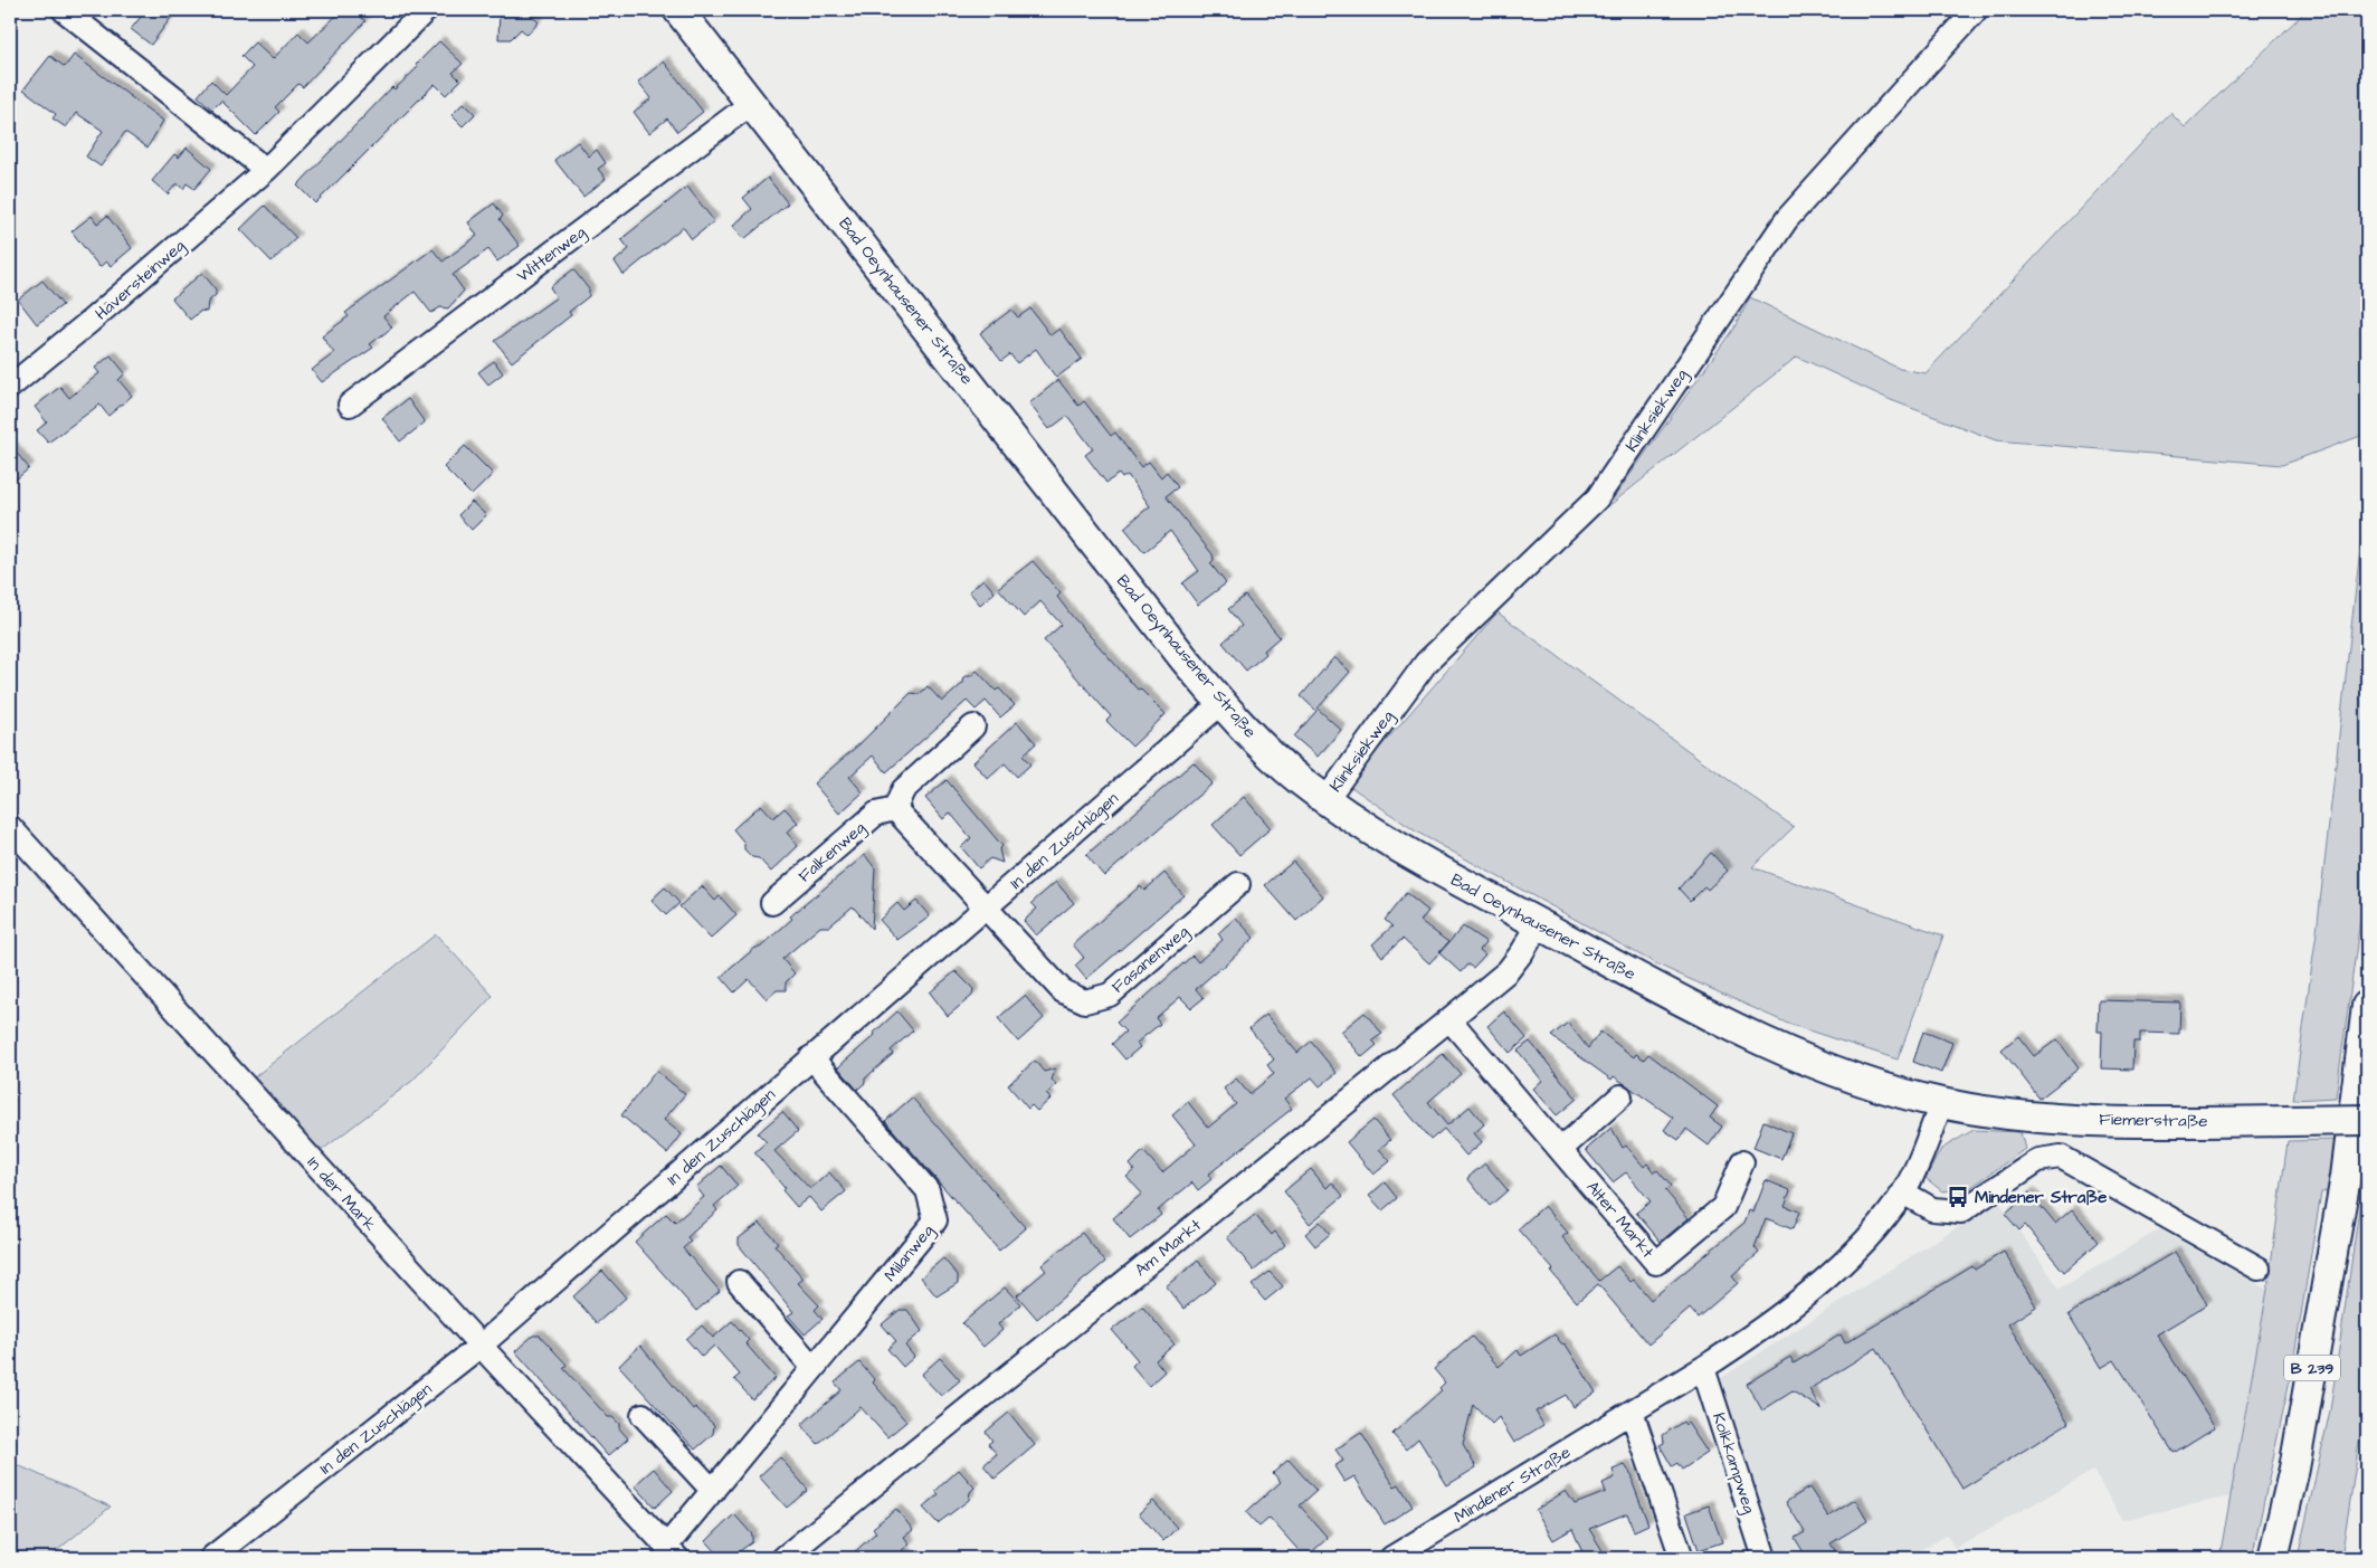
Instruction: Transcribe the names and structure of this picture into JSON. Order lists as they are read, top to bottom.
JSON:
{
  "streets": {
    "main road": ["Bad Oeynhausener Straße", "Fiemerstraße", "B 239"],
    "street": [
      "Wittenweg",
      "Häversteinweg",
      "Klinksiekweg",
      "In den Zuschlägen",
      "Falkenweg",
      "Fasanenweg",
      "In der Mark",
      "Alter Markt",
      "Am Markt",
      "Milanweg",
      "Kolkkampweg",
      "Mindener Straße"
    ]
  },
  "crossings": [
    ["Wittenweg", "Bad Oeynhausener Straße"],
    ["Bad Oeynhausener Straße", "Klinksiekweg"],
    ["Bad Oeynhausener Straße", "In den Zuschlägen"],
    ["Bad Oeynhausener Straße", "Fiemerstraße"],
    ["Bad Oeynhausener Straße", "Am Markt"],
    ["Bad Oeynhausener Straße", "Mindener Straße"],
    ["In den Zuschlägen", "Fasanenweg"],
    ["In den Zuschlägen", "In der Mark"],
    ["In den Zuschlägen", "Milanweg"],
    ["Fiemerstraße", "Mindener Straße"],
    ["In der Mark", "Milanweg"],
    ["Alter Markt", "Am Markt"],
    ["Kolkkampweg", "Mindener Straße"]
  ],
  "places": {
    "bus stop": ["Mindener Straße"]
  }
}
